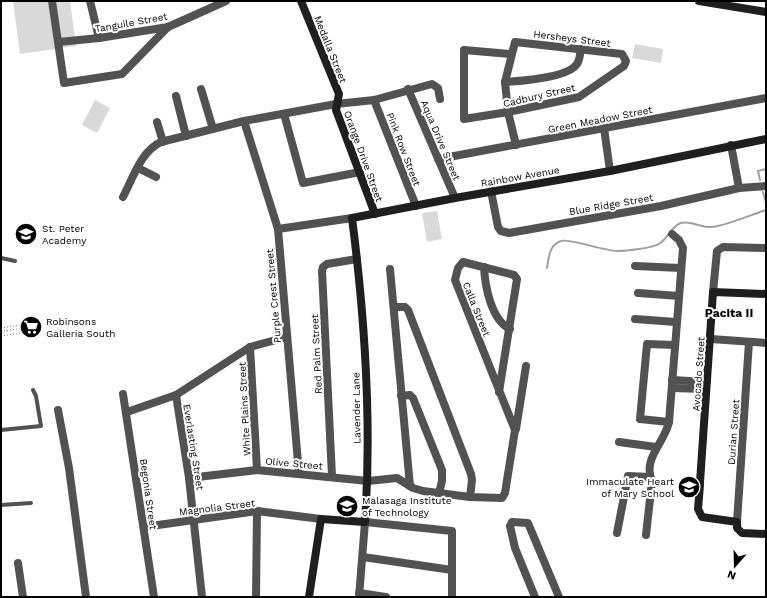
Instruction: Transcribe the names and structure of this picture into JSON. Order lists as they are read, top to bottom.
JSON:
{
  "streets": {
    "street": [
      "Tanguile Street",
      "Hersheys Street",
      "Medalla Street",
      "Cadbury Street",
      "Green Meadow Street",
      "Aqua Drive Street",
      "Pink Row Street",
      "Orange Drive Street",
      "Rainbow Avenue",
      "Blue Ridge Street",
      "Purple Crest Street",
      "Calla Street",
      "Red Palm Street",
      "Avocado Street",
      "Lavender Lane",
      "White Plains Street",
      "Durian Street",
      "Everlasting Street",
      "Olive Street",
      "Begonia Street",
      "Magnolia Street"
    ]
  },
  "crossings": [
    ["Hersheys Street", "Cadbury Street"],
    ["Medalla Street", "Orange Drive Street"],
    ["Green Meadow Street", "Aqua Drive Street"],
    ["Aqua Drive Street", "Rainbow Avenue"],
    ["Pink Row Street", "Rainbow Avenue"],
    ["Orange Drive Street", "Rainbow Avenue"],
    ["Rainbow Avenue", "Blue Ridge Street"],
    ["Rainbow Avenue", "Purple Crest Street"],
    ["Rainbow Avenue", "Lavender Lane"],
    ["Purple Crest Street", "Olive Street"],
    ["Red Palm Street", "Lavender Lane"],
    ["Red Palm Street", "Olive Street"],
    ["Avocado Street", "Durian Street"],
    ["Lavender Lane", "Olive Street"],
    ["Lavender Lane", "Magnolia Street"],
    ["White Plains Street", "Olive Street"],
    ["Everlasting Street", "Olive Street"],
    ["Everlasting Street", "Magnolia Street"],
    ["Begonia Street", "Magnolia Street"]
  ],
  "districts": ["Pacita II"],
  "places": {
    "school or university": ["St. Peter Academy", "Immaculate Heart of Mary School", "Malasaga Institute of Technology"],
    "supermarket": ["Robinsons Galleria South"]
  },
  "north": "bottom"
}
